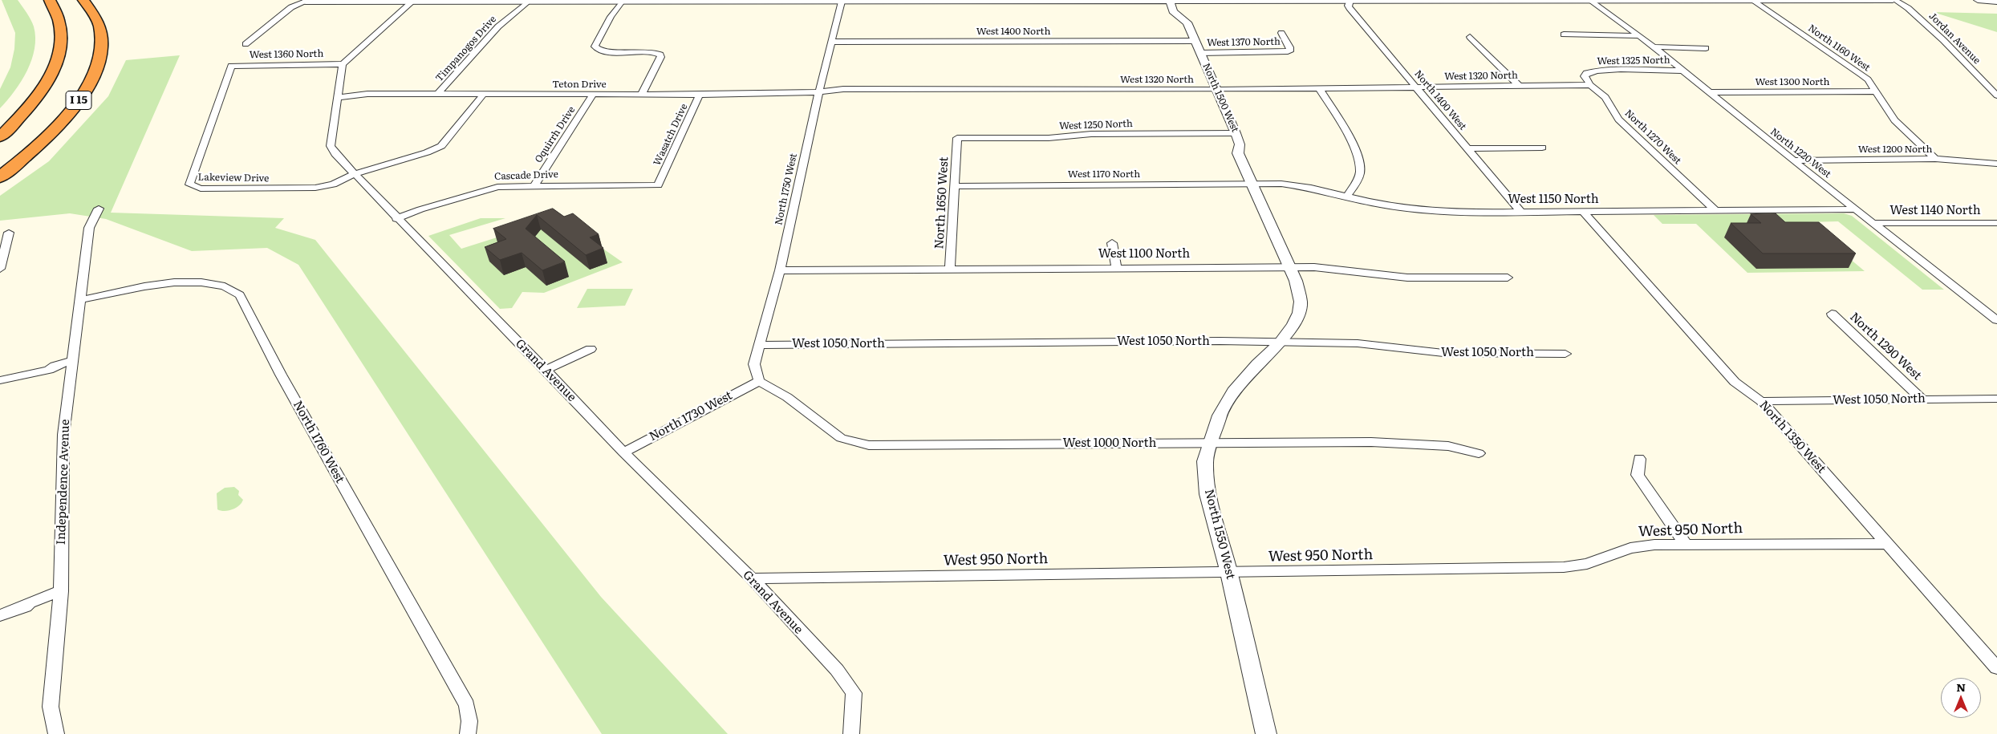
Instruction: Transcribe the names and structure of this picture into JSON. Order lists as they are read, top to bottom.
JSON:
{
  "streets": {
    "highway": ["I 15"],
    "street": [
      "West 1400 North",
      "Jordan Avenue",
      "West 1370 North",
      "North 1160 West",
      "Timpanogos Drive",
      "West 1360 North",
      "West 1325 North",
      "West 1320 North",
      "West 1300 North",
      "Teton Drive",
      "North 1500 West",
      "North 1400 West",
      "West 1250 North",
      "Oquirrh Drive",
      "Wasatch Drive",
      "North 1270 West",
      "West 1200 North",
      "North 1220 West",
      "West 1170 North",
      "Cascade Drive",
      "Lakeview Drive",
      "North 1750 West",
      "West 1150 North",
      "North 1650 West",
      "West 1140 North",
      "West 1100 North",
      "West 1050 North",
      "North 1290 West",
      "Grand Avenue",
      "North 1730 West",
      "North 1350 West",
      "North 1760 West",
      "West 1000 North",
      "Independence Avenue",
      "West 950 North",
      "North 1550 West"
    ]
  },
  "crossings": [
    ["West 1400 North", "North 1500 West"],
    ["West 1400 North", "North 1750 West"],
    ["West 1370 North", "North 1500 West"],
    ["North 1160 West", "West 1300 North"],
    ["North 1160 West", "West 1200 North"],
    ["Timpanogos Drive", "Teton Drive"],
    ["West 1360 North", "Lakeview Drive"],
    ["West 1360 North", "Grand Avenue"],
    ["West 1325 North", "West 1320 North"],
    ["West 1325 North", "North 1270 West"],
    ["West 1325 North", "North 1220 West"],
    ["West 1320 North", "Teton Drive"],
    ["West 1320 North", "North 1500 West"],
    ["West 1320 North", "North 1400 West"],
    ["West 1320 North", "North 1270 West"],
    ["West 1320 North", "North 1750 West"],
    ["West 1300 North", "North 1220 West"],
    ["Teton Drive", "Oquirrh Drive"],
    ["Teton Drive", "Wasatch Drive"],
    ["Teton Drive", "North 1750 West"],
    ["Teton Drive", "Grand Avenue"],
    ["North 1500 West", "West 1250 North"],
    ["North 1500 West", "West 1170 North"],
    ["North 1500 West", "West 1150 North"],
    ["North 1500 West", "West 1100 North"],
    ["North 1500 West", "North 1550 West"],
    ["North 1400 West", "West 1150 North"],
    ["West 1250 North", "North 1650 West"],
    ["Oquirrh Drive", "Cascade Drive"],
    ["Wasatch Drive", "Cascade Drive"],
    ["North 1270 West", "West 1150 North"],
    ["West 1200 North", "North 1220 West"],
    ["North 1220 West", "West 1150 North"],
    ["North 1220 West", "West 1140 North"],
    ["West 1170 North", "West 1150 North"],
    ["West 1170 North", "North 1650 West"],
    ["Cascade Drive", "Grand Avenue"],
    ["Lakeview Drive", "Grand Avenue"],
    ["North 1750 West", "West 1100 North"],
    ["North 1750 West", "West 1050 North"],
    ["North 1750 West", "North 1730 West"],
    ["North 1750 West", "West 1000 North"],
    ["West 1150 North", "North 1350 West"],
    ["North 1650 West", "West 1100 North"],
    ["West 1100 North", "North 1550 West"],
    ["West 1050 North", "North 1290 West"],
    ["West 1050 North", "North 1350 West"],
    ["West 1050 North", "North 1550 West"],
    ["Grand Avenue", "North 1730 West"],
    ["Grand Avenue", "West 950 North"],
    ["North 1730 West", "West 1000 North"],
    ["North 1350 West", "West 950 North"],
    ["North 1760 West", "Independence Avenue"],
    ["West 1000 North", "North 1550 West"],
    ["West 950 North", "North 1550 West"]
  ],
  "north": "top"
}
